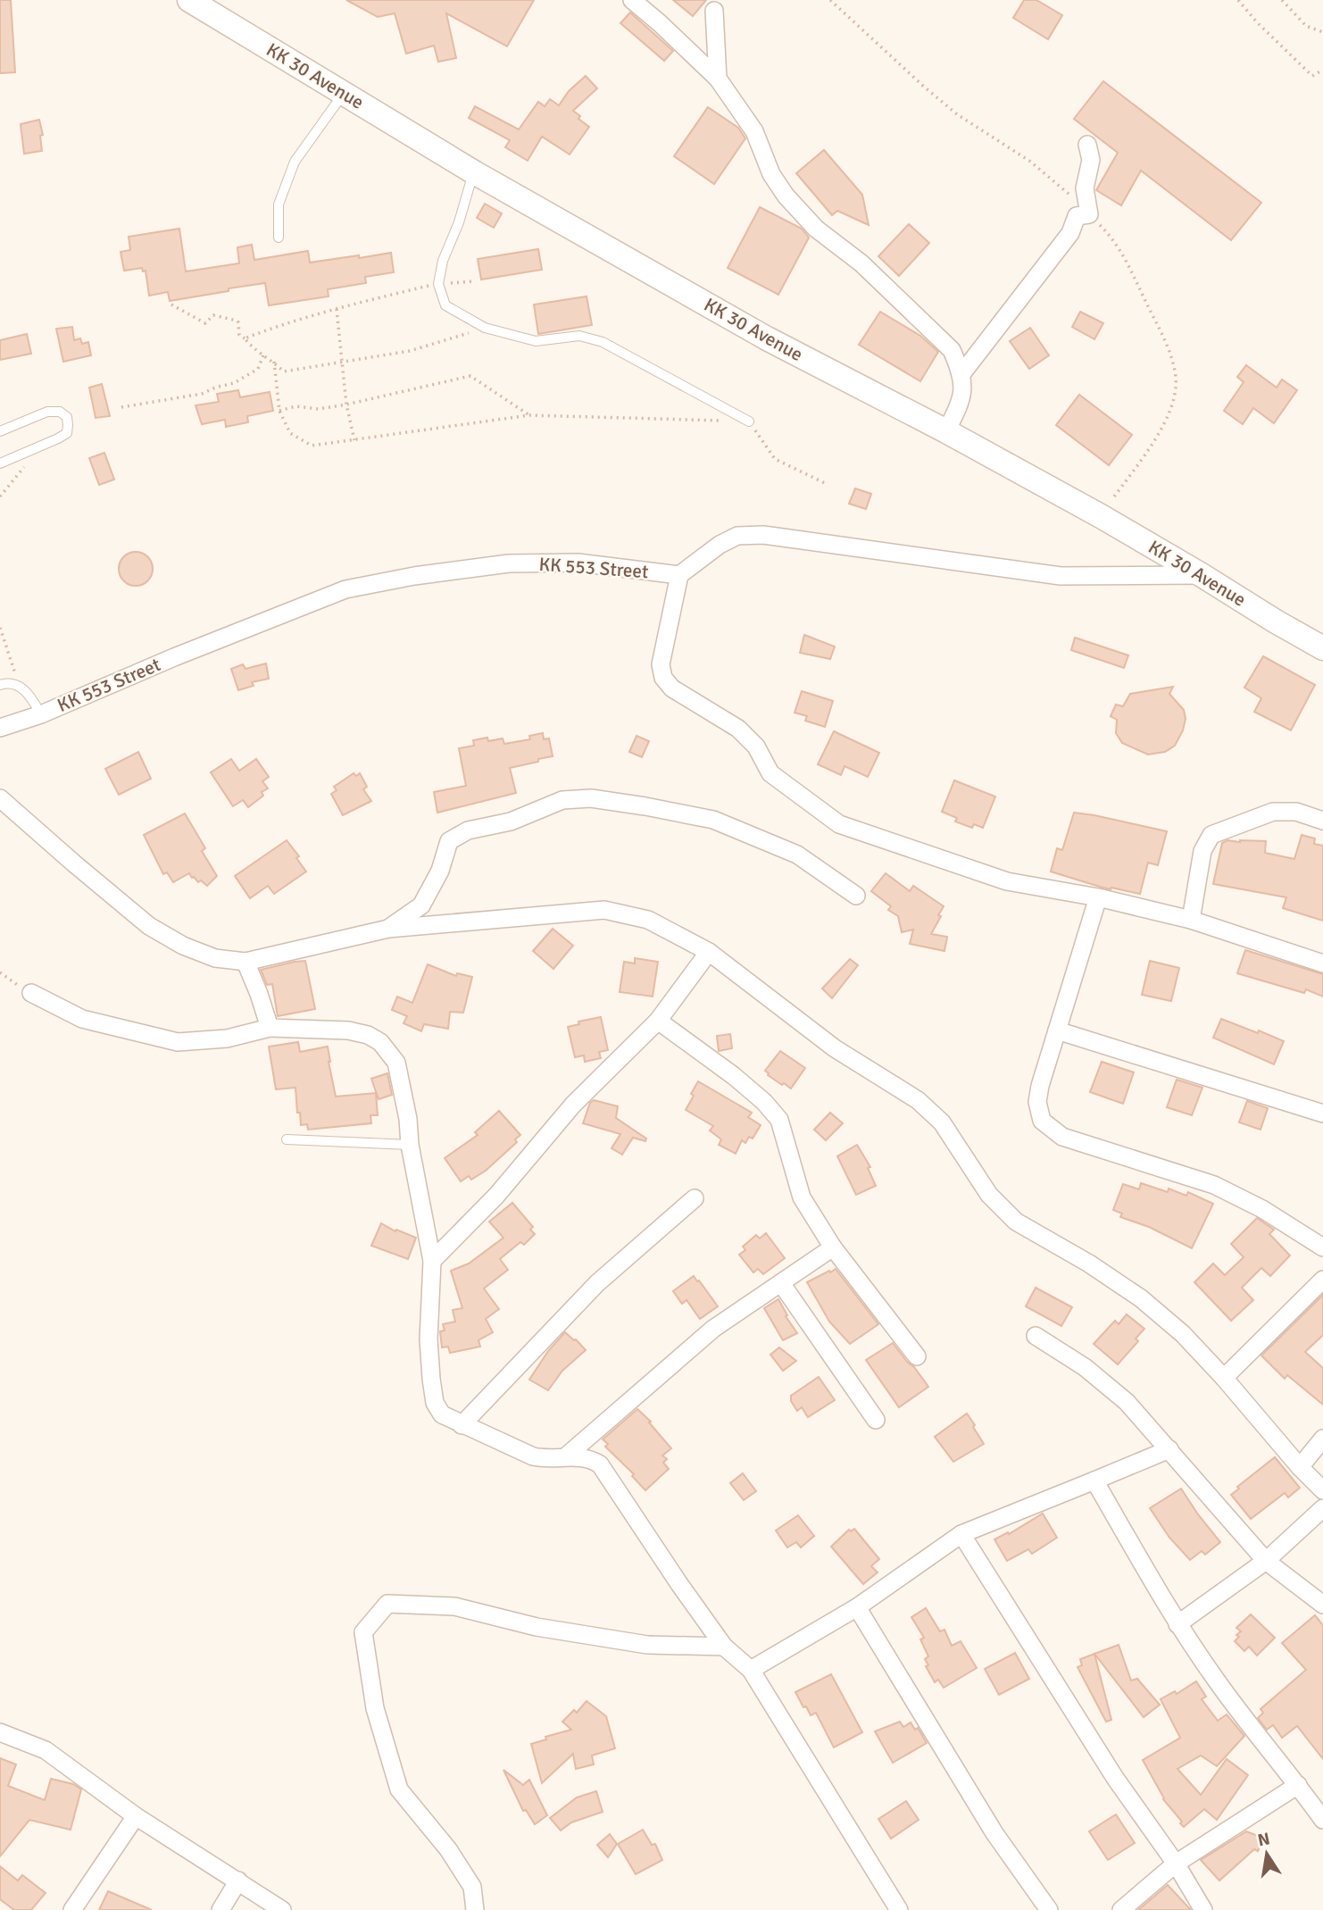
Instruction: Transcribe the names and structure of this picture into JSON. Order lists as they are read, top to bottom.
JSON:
{
  "streets": {
    "main road": ["KK 30 Avenue"],
    "street": ["KK 553 Street"]
  },
  "north": "top"
}
